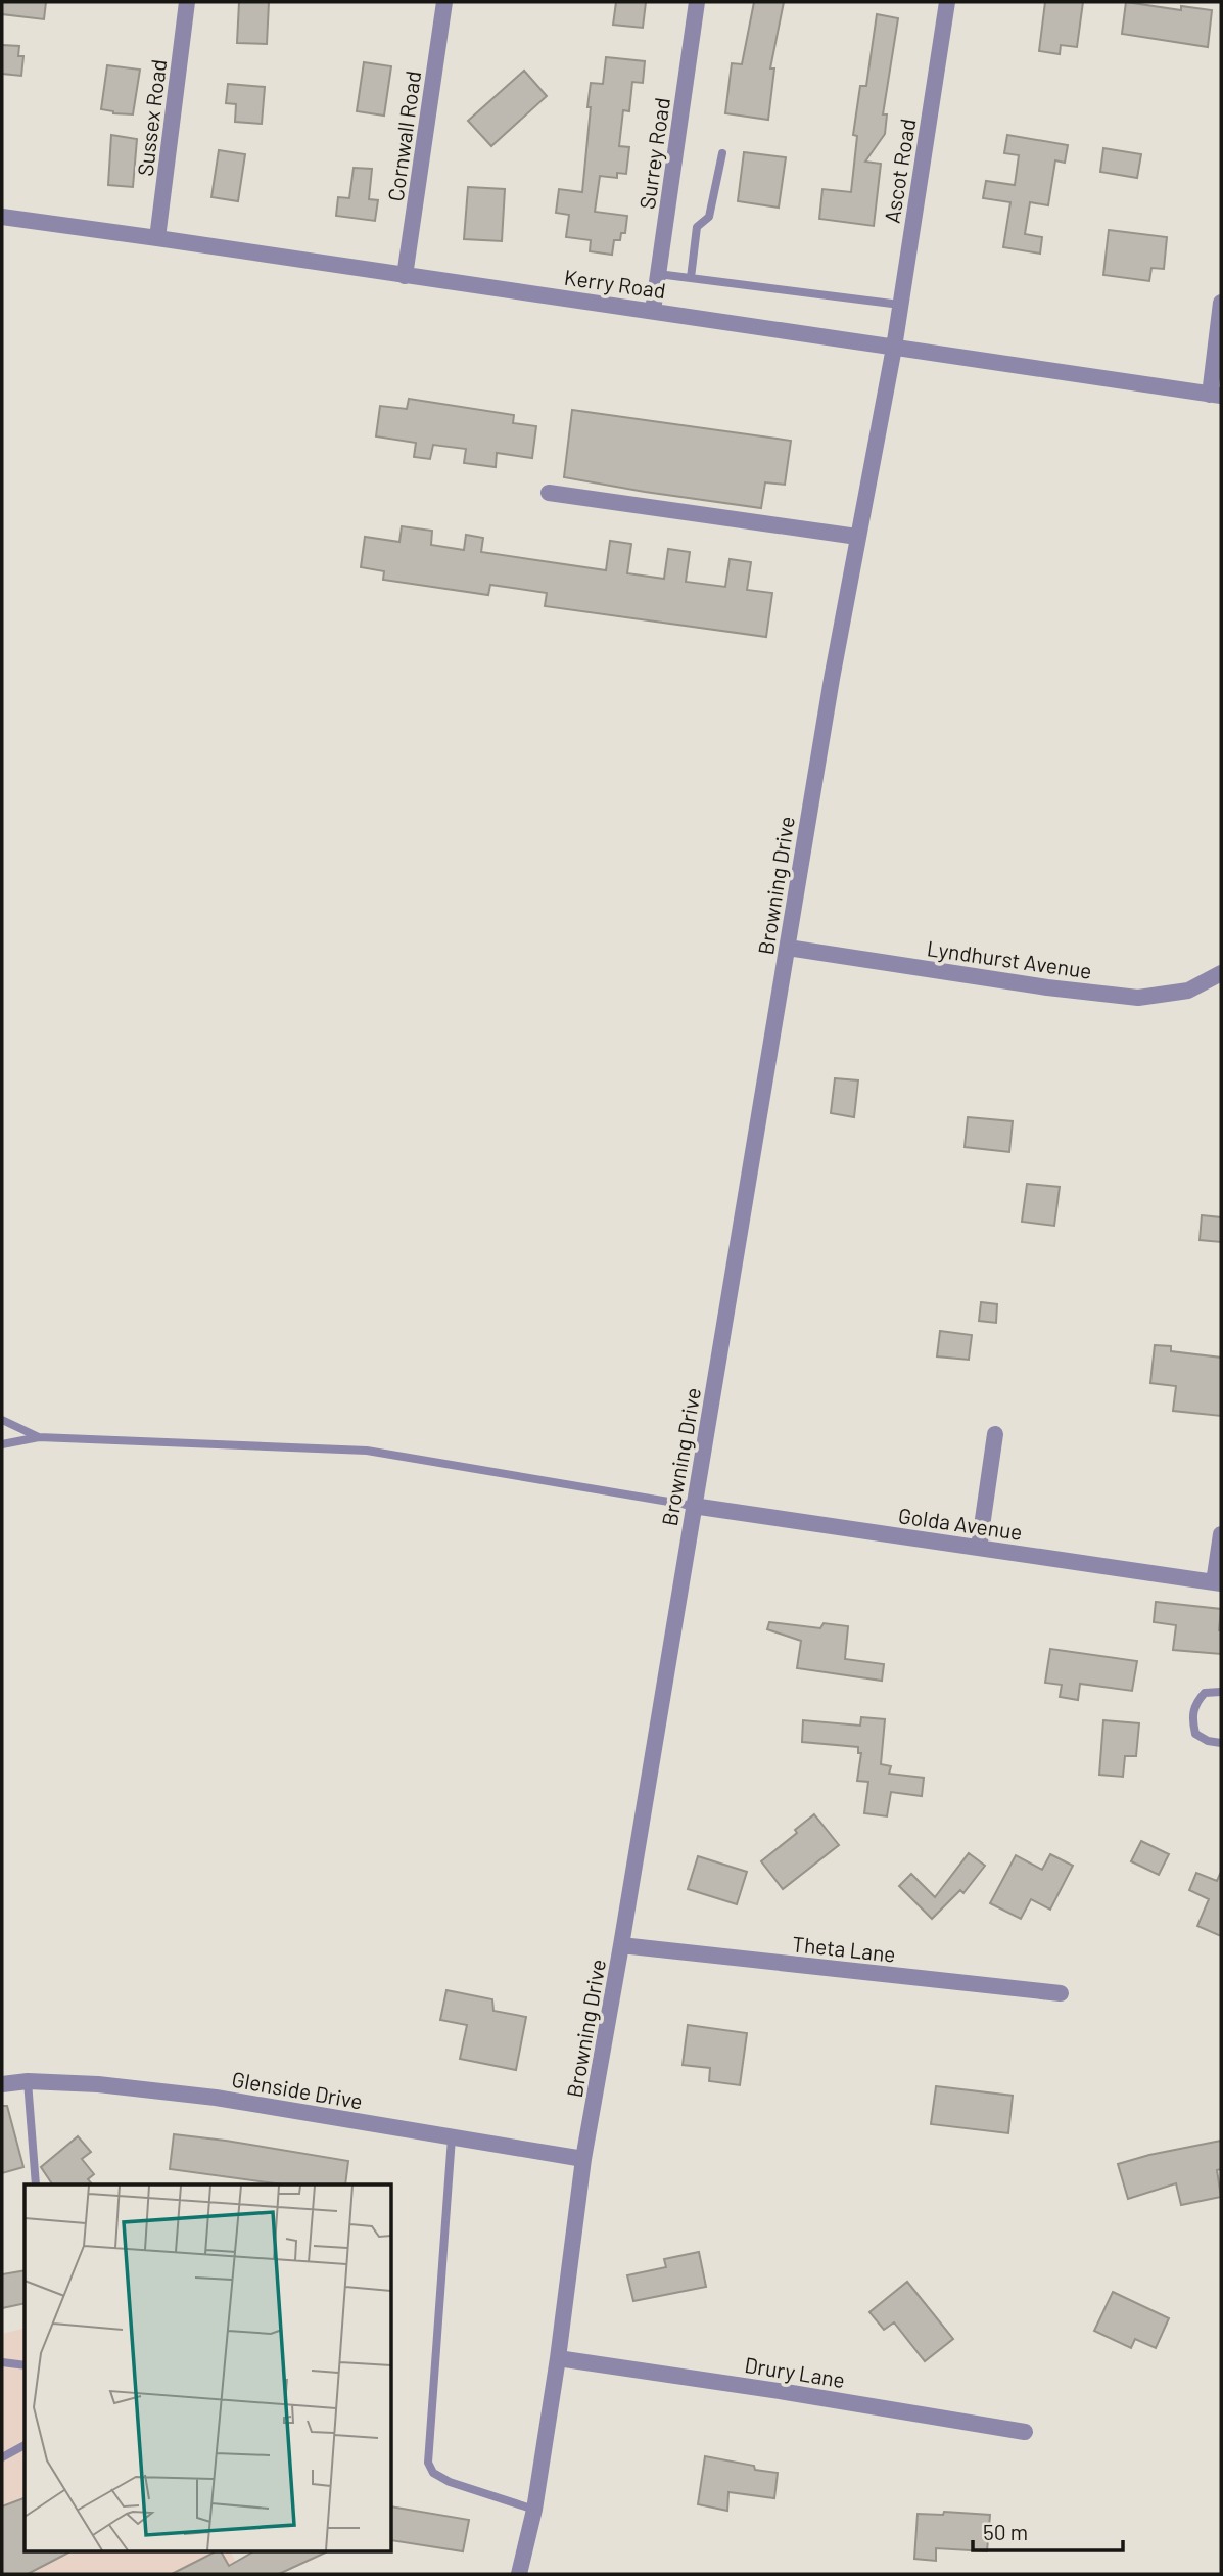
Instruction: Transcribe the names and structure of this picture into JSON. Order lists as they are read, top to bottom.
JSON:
{
  "streets": {
    "street": [
      "Sussex Road",
      "Cornwall Road",
      "Surrey Road",
      "Ascot Road",
      "Kerry Road",
      "Browning Drive",
      "Lyndhurst Avenue",
      "Golda Avenue",
      "Theta Lane",
      "Glenside Drive",
      "Drury Lane"
    ]
  },
  "crossings": [
    ["Sussex Road", "Kerry Road"],
    ["Cornwall Road", "Kerry Road"],
    ["Surrey Road", "Kerry Road"],
    ["Ascot Road", "Kerry Road"],
    ["Ascot Road", "Browning Drive"],
    ["Kerry Road", "Browning Drive"],
    ["Browning Drive", "Lyndhurst Avenue"],
    ["Browning Drive", "Golda Avenue"],
    ["Browning Drive", "Theta Lane"],
    ["Browning Drive", "Glenside Drive"],
    ["Browning Drive", "Drury Lane"]
  ],
  "scale_bar": "50 m"
}
